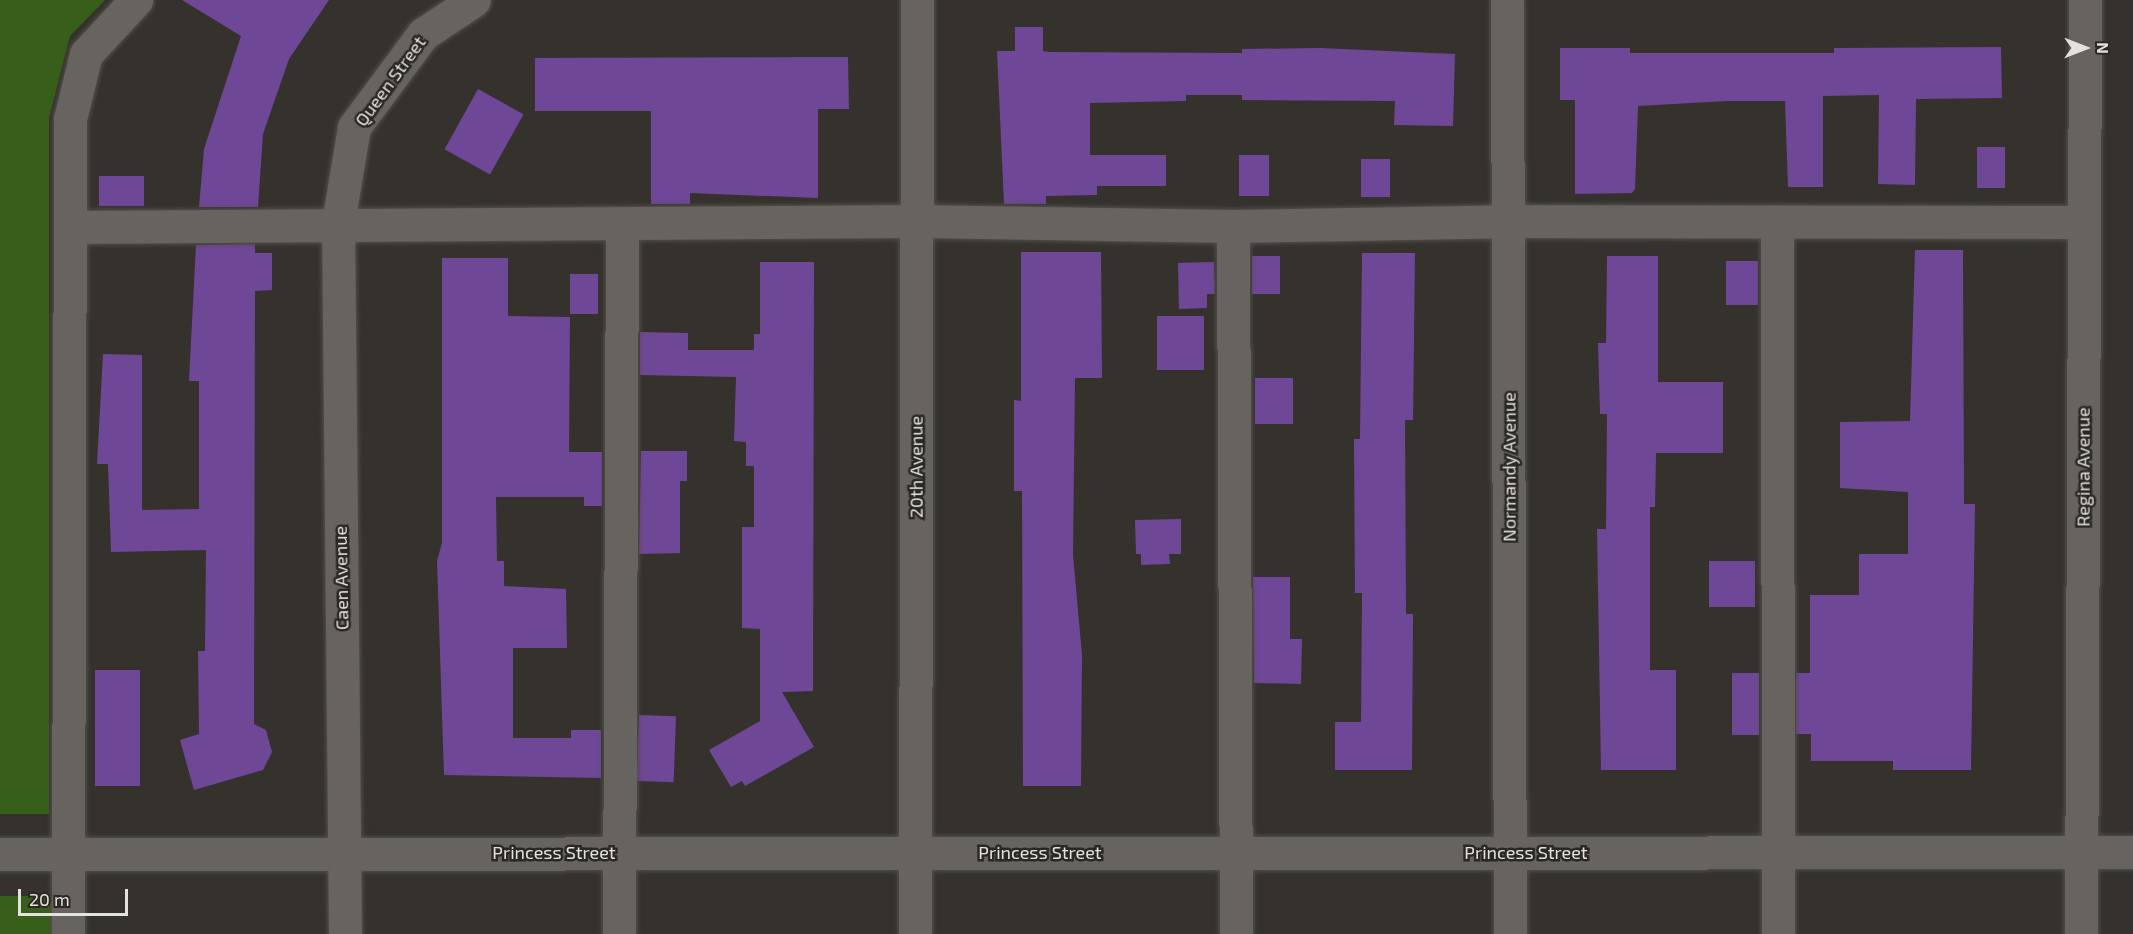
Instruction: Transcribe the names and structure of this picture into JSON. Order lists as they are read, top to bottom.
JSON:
{
  "streets": {
    "street": [
      "Queen Street",
      "20th Avenue",
      "Normandy Avenue",
      "Regina Avenue",
      "Caen Avenue",
      "Princess Street"
    ]
  },
  "crossings": [
    ["Queen Street", "Caen Avenue"],
    ["20th Avenue", "Princess Street"],
    ["Normandy Avenue", "Princess Street"],
    ["Regina Avenue", "Princess Street"],
    ["Caen Avenue", "Princess Street"]
  ],
  "scale_bar": "20 m",
  "north": "right"
}
